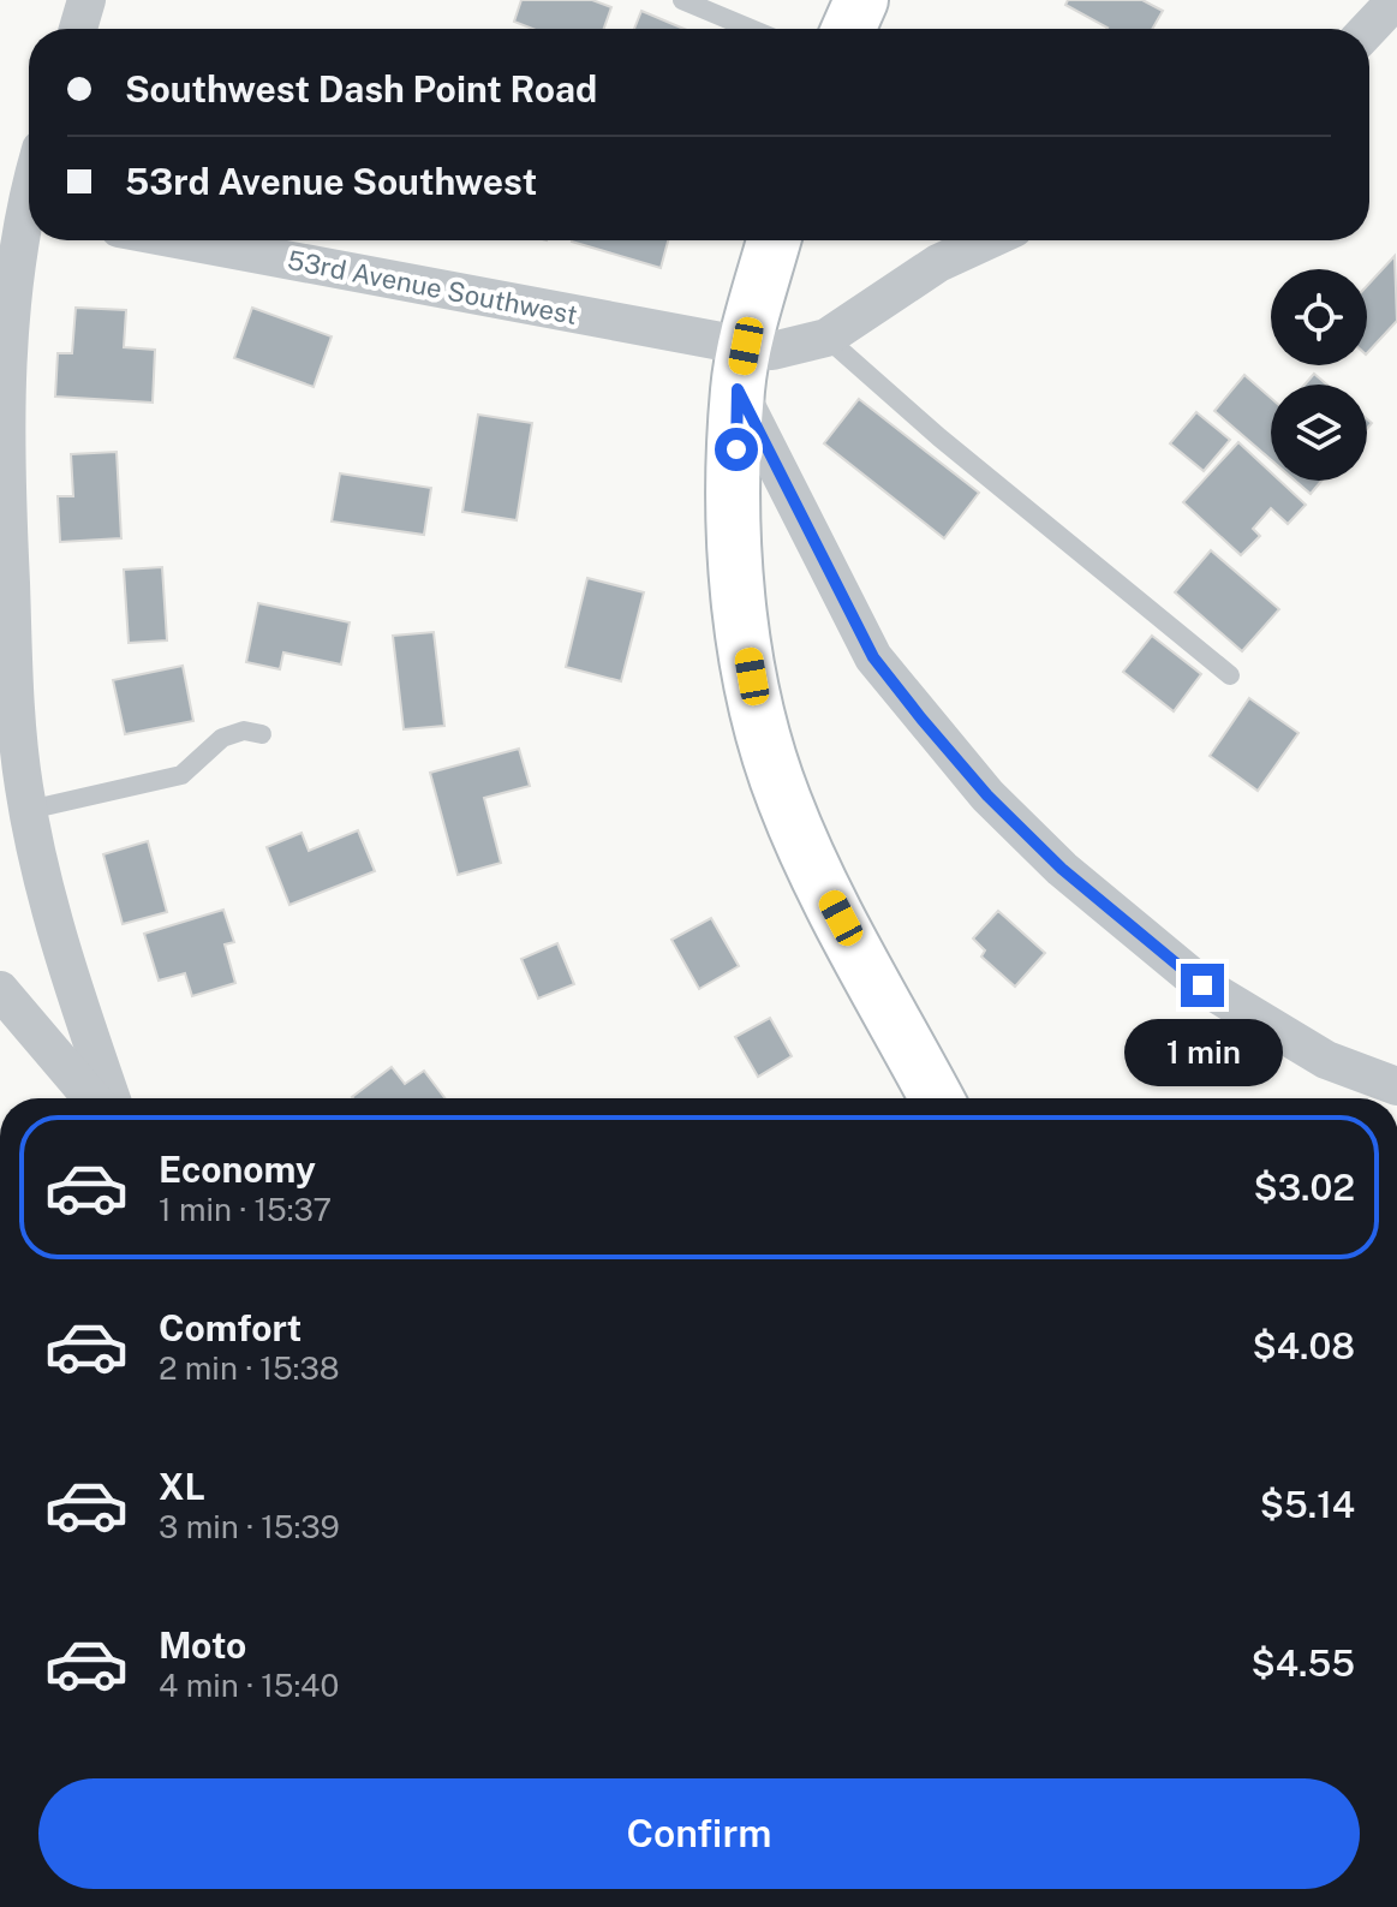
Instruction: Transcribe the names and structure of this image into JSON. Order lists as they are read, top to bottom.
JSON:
{
  "streets": {
    "street": ["53rd Avenue Southwest"]
  },
  "page": {
    "banner": ["Southwest Dash Point Road", "53rd Avenue Southwest"],
    "bubble": "1 min",
    "list": [
      {
        "name": "Economy",
        "note": "1 min · 15:37",
        "value": "$3.02"
      },
      {
        "name": "Comfort",
        "note": "2 min · 15:38",
        "value": "$4.08"
      },
      {
        "name": "XL",
        "note": "3 min · 15:39",
        "value": "$5.14"
      },
      {
        "name": "Moto",
        "note": "4 min · 15:40",
        "value": "$4.55"
      }
    ],
    "buttons": "Confirm"
  }
}
